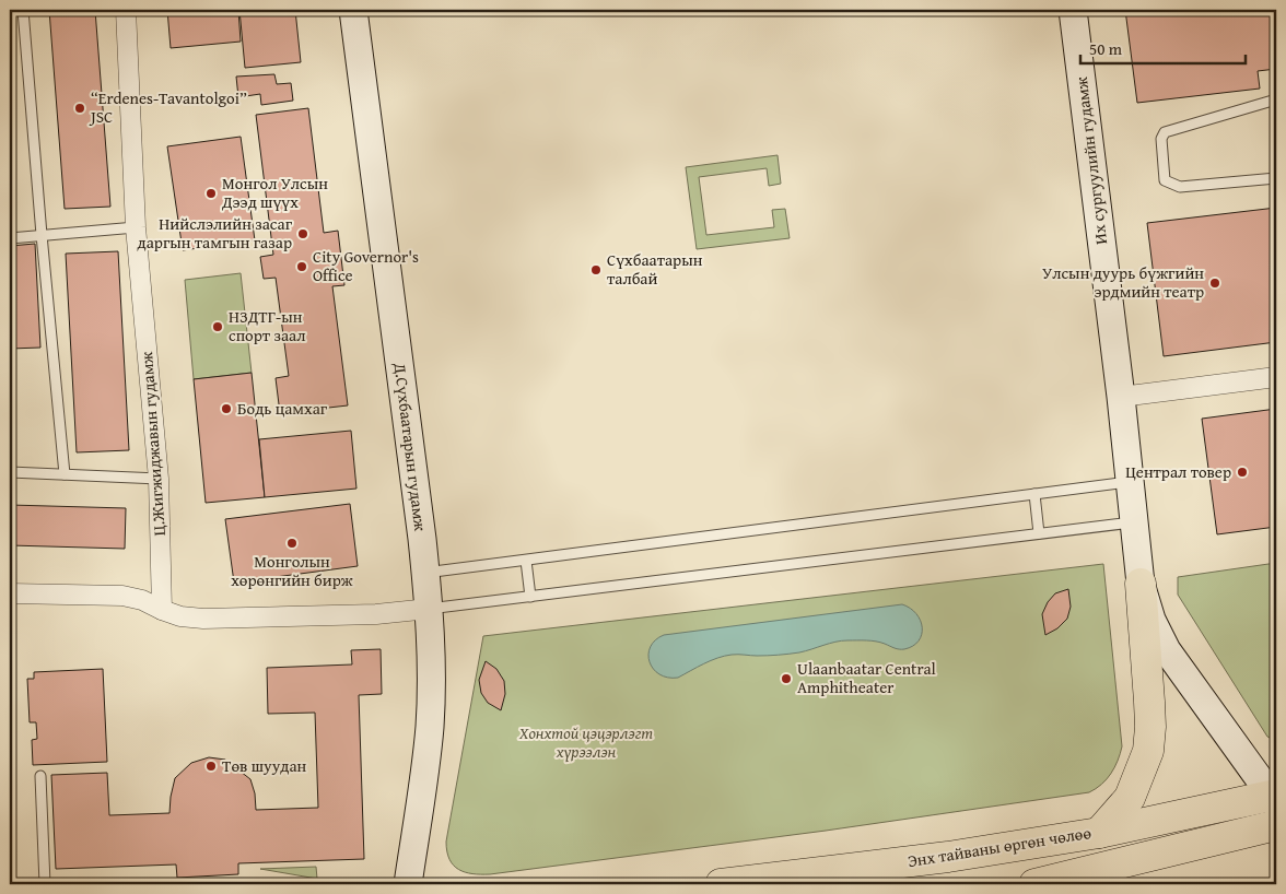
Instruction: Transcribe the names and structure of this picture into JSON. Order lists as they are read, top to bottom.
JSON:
{
  "streets": {
    "highway": ["Энх тайваны өргөн чөлөө"],
    "main road": ["Их сургуулийн гудамж", "Д.Сүхбаатарын гудамж"],
    "street": ["Ц.Жигжиджавын гудамж"]
  },
  "crossings": [
    ["Их сургуулийн гудамж", "Энх тайваны өргөн чөлөө"]
  ],
  "parks": ["Хонхтой цэцэрлэгт хүрээлэн"],
  "places": [
    "“Erdenes-Tavantolgoi” JSC",
    "Монгол Улсын Дээд шүүх",
    "Нийслэлийн засаг даргын тамгын газар",
    "City Governor's Office",
    "Сүхбаатарын талбай",
    "Улсын дуурь бүжгийн эрдмийн театр",
    "НЗДТГ-ын спорт заал",
    "Бодь цамхаг",
    "Централ товер",
    "Монголын хөрөнгийн бирж",
    "Ulaanbaatar Central Amphitheater",
    "Төв шуудан"
  ],
  "scale_bar": "50 m"
}
